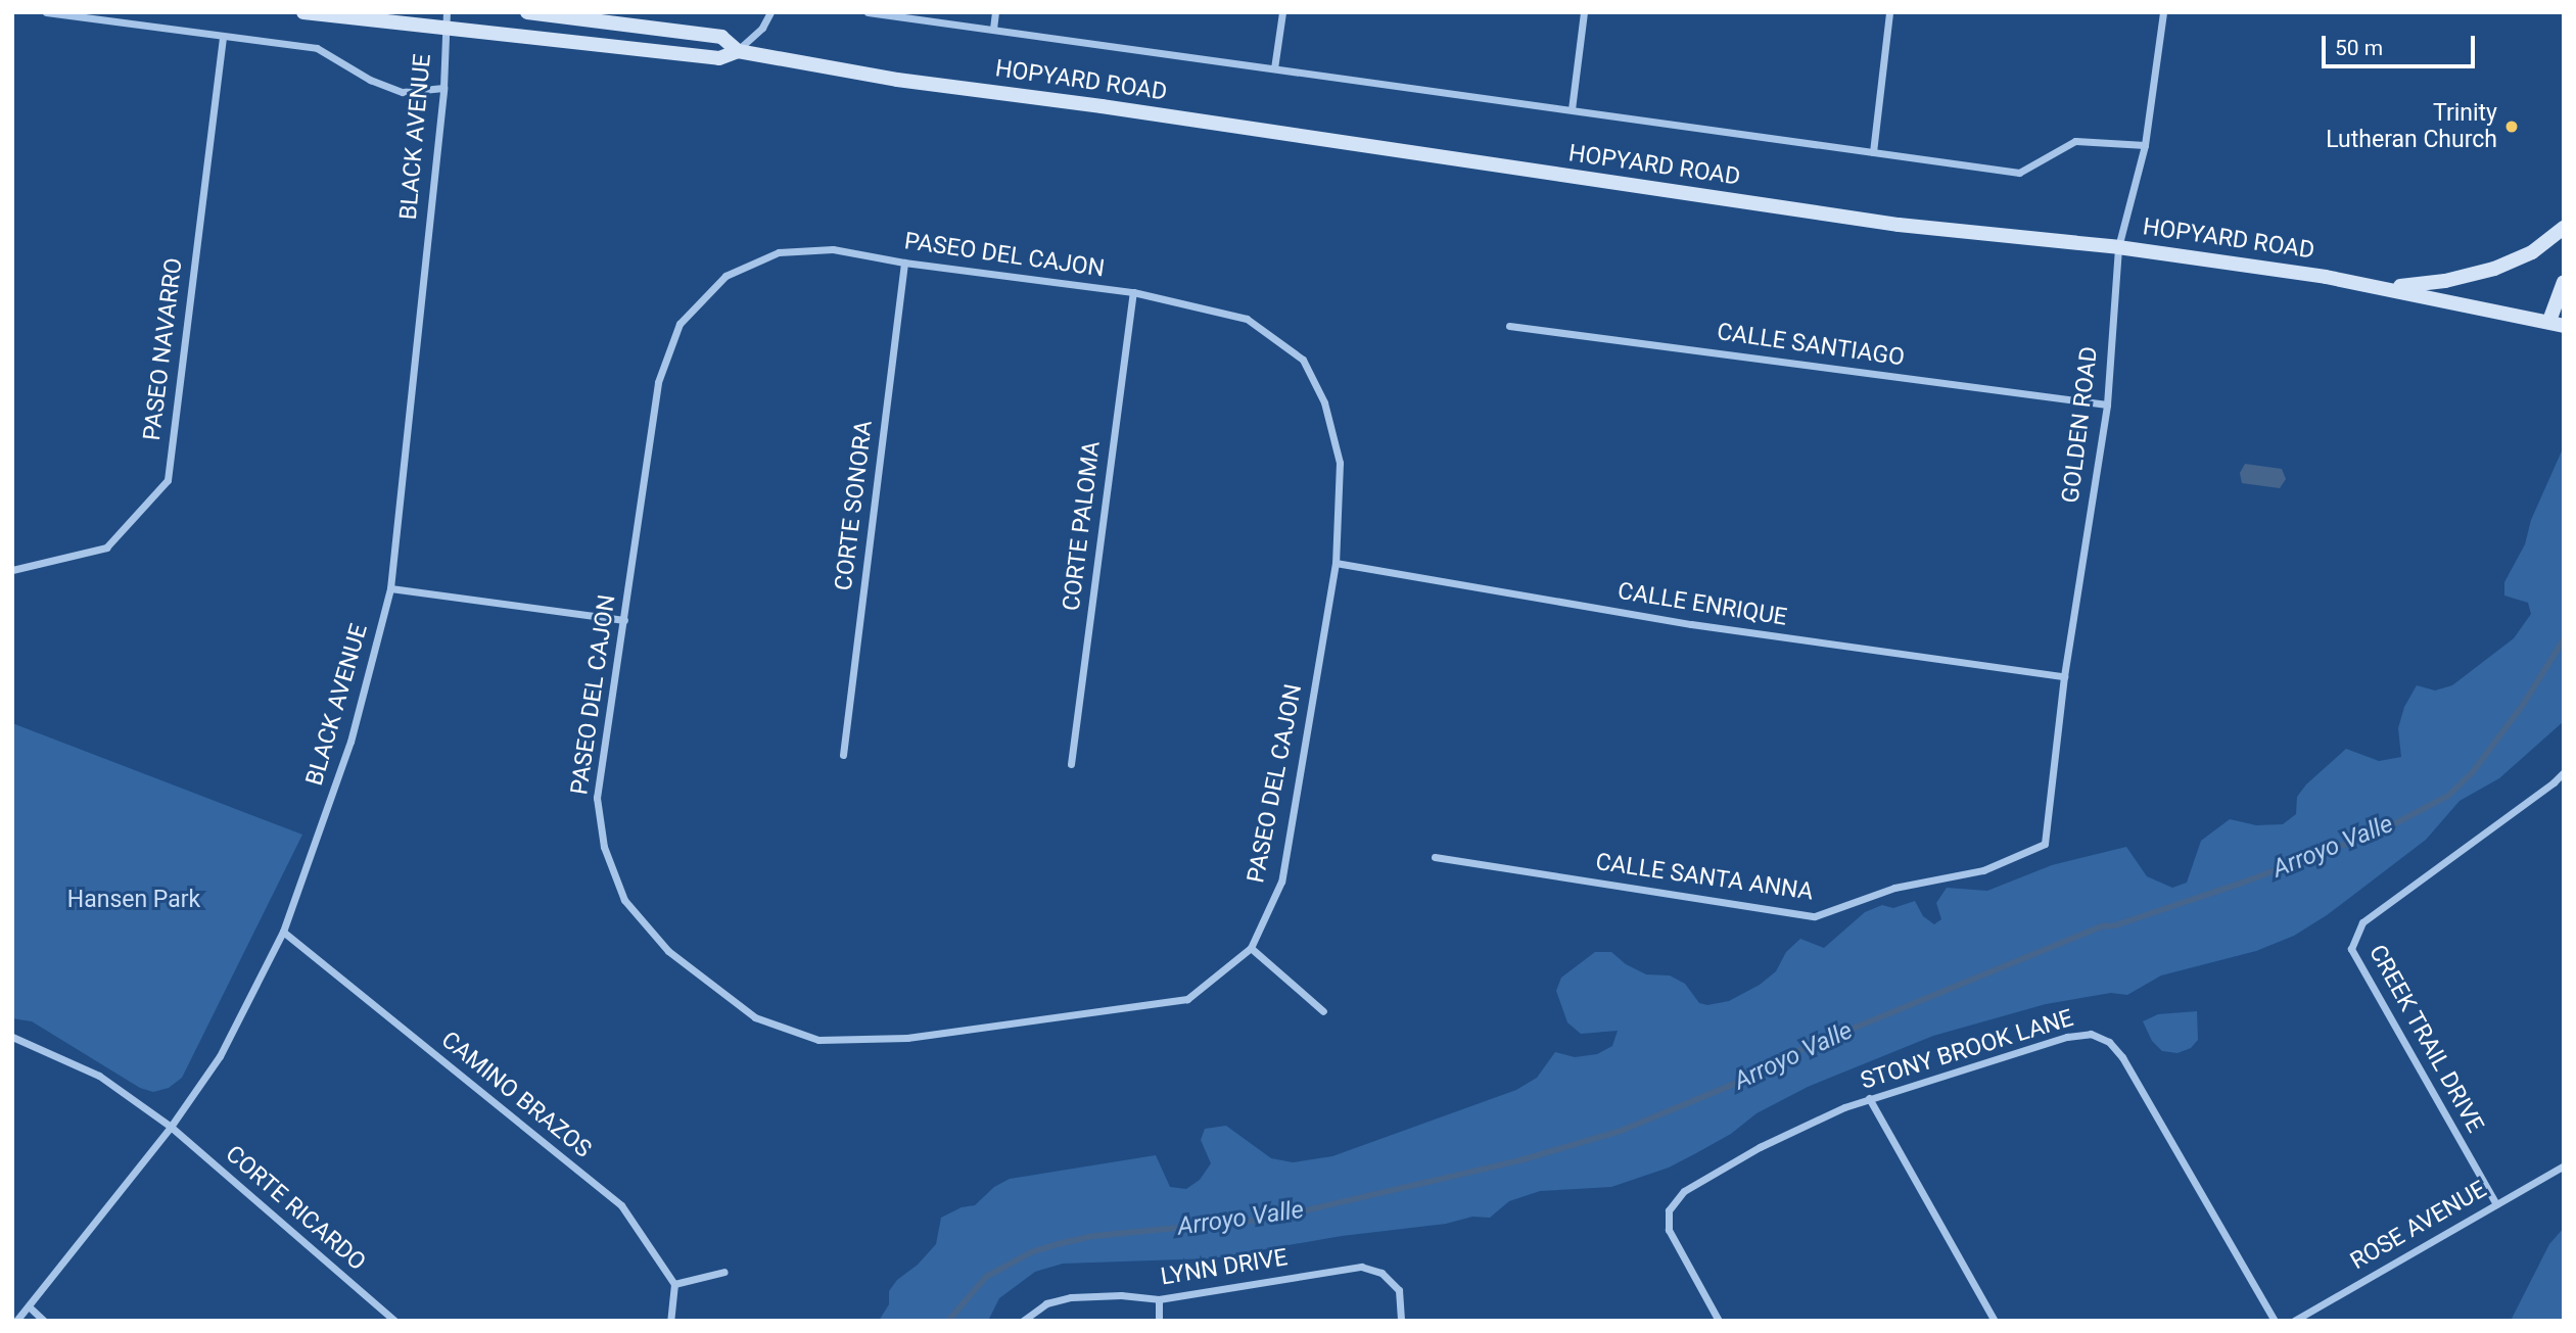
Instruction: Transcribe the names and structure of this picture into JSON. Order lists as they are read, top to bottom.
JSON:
{
  "streets": {
    "main road": ["HOPYARD ROAD"],
    "street": [
      "BLACK AVENUE",
      "PASEO DEL CAJON",
      "CALLE SANTIAGO",
      "PASEO NAVARRO",
      "GOLDEN ROAD",
      "CORTE SONORA",
      "CORTE PALOMA",
      "CALLE ENRIQUE",
      "CALLE SANTA ANNA",
      "CREEK TRAIL DRIVE",
      "STONY BROOK LANE",
      "CAMINO BRAZOS",
      "CORTE RICARDO",
      "ROSE AVENUE",
      "LYNN DRIVE"
    ]
  },
  "crossings": [
    ["HOPYARD ROAD", "BLACK AVENUE"],
    ["HOPYARD ROAD", "GOLDEN ROAD"],
    ["BLACK AVENUE", "CAMINO BRAZOS"],
    ["BLACK AVENUE", "CORTE RICARDO"],
    ["PASEO DEL CAJON", "CORTE SONORA"],
    ["PASEO DEL CAJON", "CORTE PALOMA"],
    ["PASEO DEL CAJON", "CALLE ENRIQUE"],
    ["CALLE SANTIAGO", "GOLDEN ROAD"],
    ["GOLDEN ROAD", "CALLE ENRIQUE"],
    ["GOLDEN ROAD", "CALLE SANTA ANNA"],
    ["CREEK TRAIL DRIVE", "ROSE AVENUE"]
  ],
  "water": ["Arroyo Valle"],
  "parks": ["Hansen Park"],
  "places": ["Trinity Lutheran Church"],
  "scale_bar": "50 m"
}
